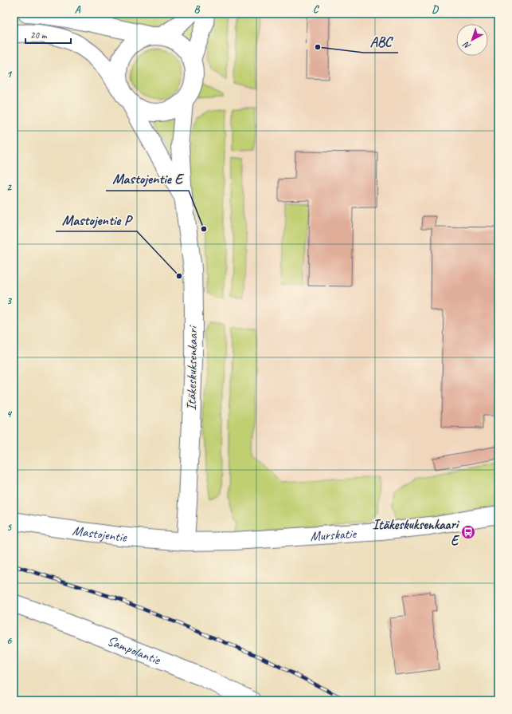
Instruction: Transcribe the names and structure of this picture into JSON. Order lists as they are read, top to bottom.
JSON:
{
  "streets": {
    "main road": [
      "Itäkeskuksenkaari",
      "Mastojentie",
      "Murskatie",
      "Sampolantie"
    ]
  },
  "crossings": [
    ["Itäkeskuksenkaari", "Mastojentie"],
    ["Itäkeskuksenkaari", "Murskatie"],
    ["Mastojentie", "Murskatie"]
  ],
  "places": {
    "other": ["ABC", "Mastojentie E", "Mastojentie P"],
    "bus stop": ["Itäkeskuksenkaari E"]
  },
  "scale_bar": "20 m",
  "north": "bottom left",
  "grid": {
    "columns": [
      "A",
      "B",
      "C",
      "D"
    ],
    "rows": [
      "1",
      "2",
      "3",
      "4",
      "5",
      "6"
    ]
  }
}
